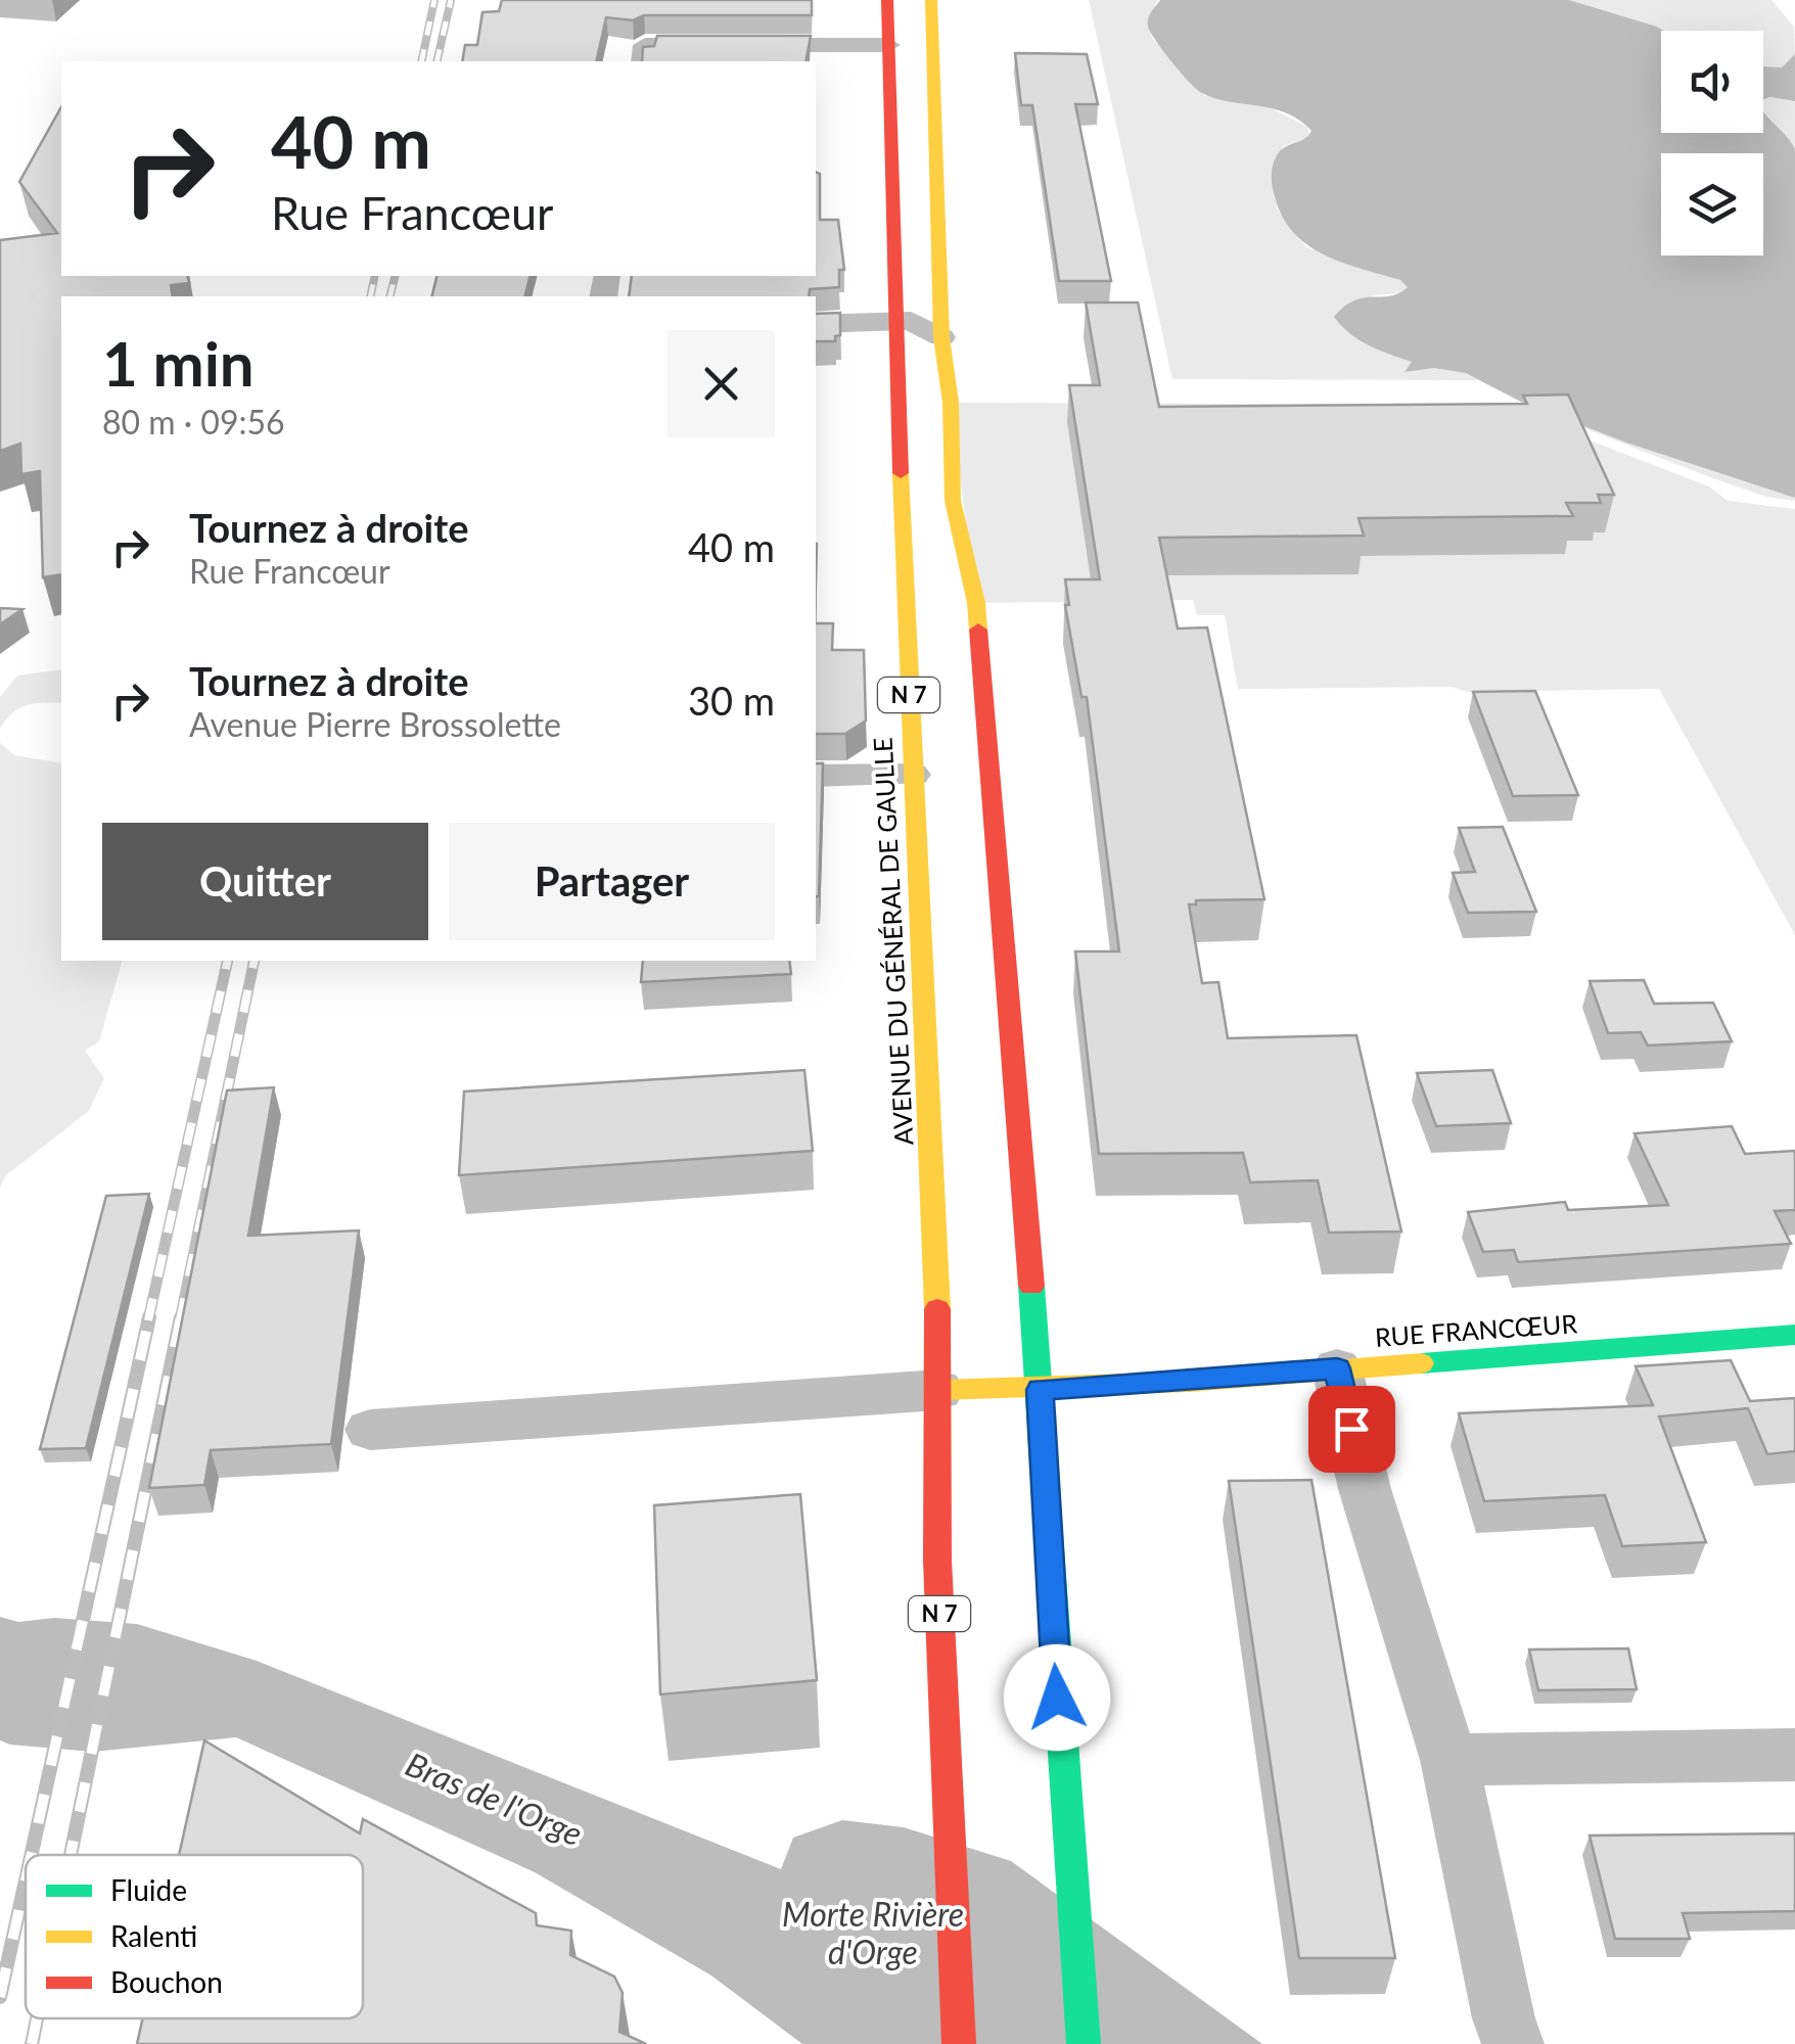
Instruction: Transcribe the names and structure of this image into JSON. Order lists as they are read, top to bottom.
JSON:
{
  "streets": {
    "main road": ["N 7", "AVENUE DU GÉNÉRAL DE GAULLE", "RUE FRANCŒUR"]
  },
  "crossings": [
    ["N 7", "AVENUE DU GÉNÉRAL DE GAULLE"],
    ["N 7", "RUE FRANCŒUR"],
    ["AVENUE DU GÉNÉRAL DE GAULLE", "RUE FRANCŒUR"]
  ],
  "water": ["Bras de l'Orge", "Morte Rivière d'Orge"],
  "legend": ["Fluide", "Ralenti", "Bouchon"],
  "page": {
    "turn": ["40 m", "Rue Francœur"],
    "heading": ["1 min", "80 m · 09:56"],
    "list": [
      {
        "name": "Tournez à droite",
        "note": "Rue Francœur",
        "value": "40 m"
      },
      {
        "name": "Tournez à droite",
        "note": "Avenue Pierre Brossolette",
        "value": "30 m"
      }
    ],
    "buttons": ["Quitter", "Partager"]
  }
}
